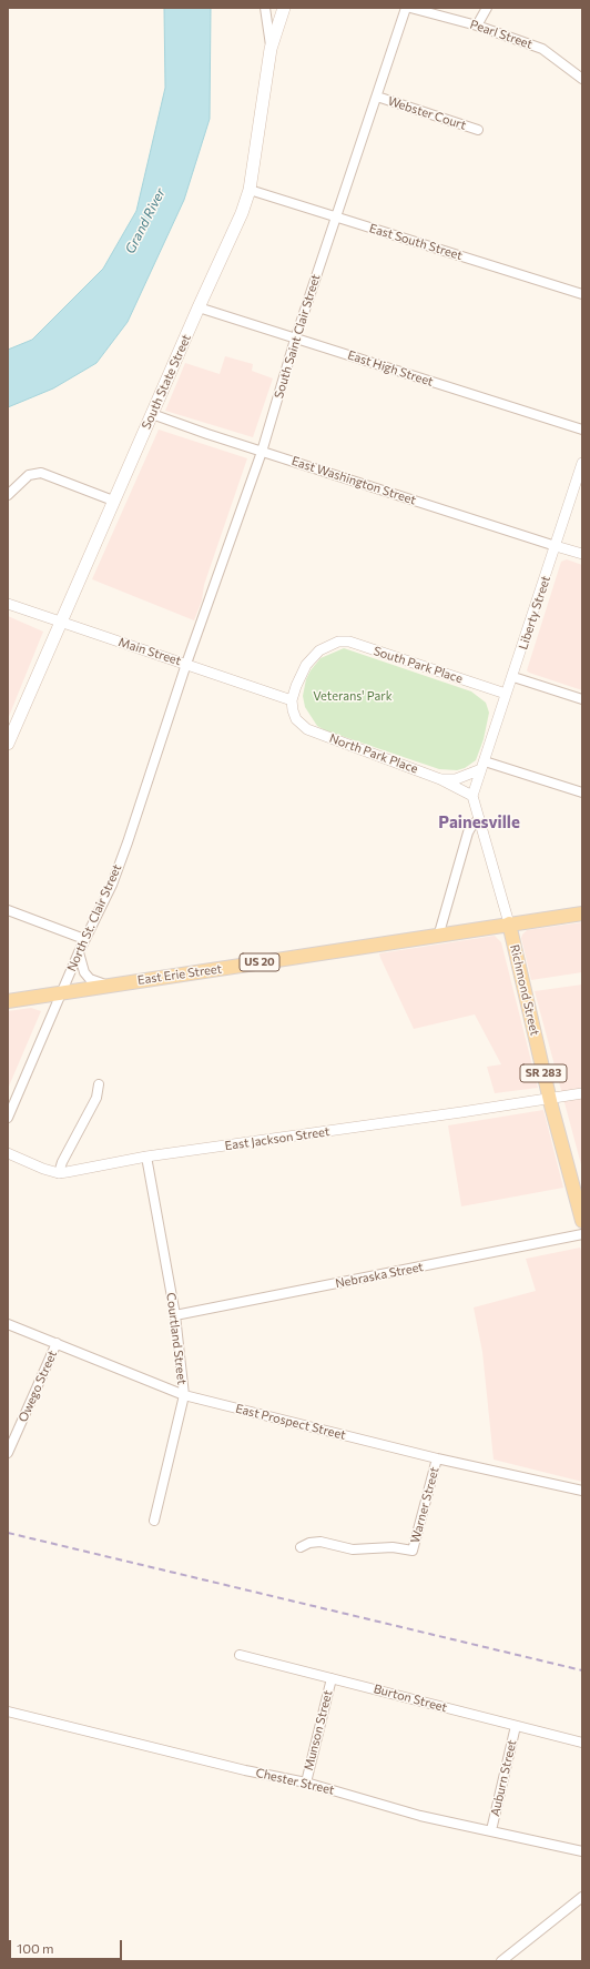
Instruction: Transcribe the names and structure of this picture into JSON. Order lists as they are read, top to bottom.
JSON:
{
  "streets": {
    "main road": [
      "South State Street",
      "US 20",
      "East Erie Street",
      "Richmond Street",
      "SR 283"
    ],
    "street": [
      "Pearl Street",
      "Webster Court",
      "East South Street",
      "South Saint Clair Street",
      "East High Street",
      "East Washington Street",
      "Liberty Street",
      "Main Street",
      "South Park Place",
      "North Park Place",
      "North St. Clair Street",
      "East Jackson Street",
      "Nebraska Street",
      "Courtland Street",
      "Owego Street",
      "East Prospect Street",
      "Warner Street",
      "Burton Street",
      "Munson Street",
      "Auburn Street",
      "Chester Street"
    ]
  },
  "crossings": [
    ["Webster Court", "South Saint Clair Street"],
    ["East South Street", "South Saint Clair Street"],
    ["East South Street", "South State Street"],
    ["South Saint Clair Street", "East High Street"],
    ["South Saint Clair Street", "East Washington Street"],
    ["South Saint Clair Street", "Main Street"],
    ["South Saint Clair Street", "North St. Clair Street"],
    ["East High Street", "South State Street"],
    ["South State Street", "East Washington Street"],
    ["South State Street", "Main Street"],
    ["East Washington Street", "Liberty Street"],
    ["Liberty Street", "South Park Place"],
    ["Liberty Street", "North Park Place"],
    ["Main Street", "South Park Place"],
    ["Main Street", "North Park Place"],
    ["Main Street", "North St. Clair Street"],
    ["South Park Place", "North Park Place"],
    ["North Park Place", "Richmond Street"],
    ["North St. Clair Street", "East Erie Street"],
    ["US 20", "East Erie Street"],
    ["US 20", "Richmond Street"],
    ["East Erie Street", "Richmond Street"],
    ["Richmond Street", "East Jackson Street"],
    ["East Jackson Street", "Courtland Street"],
    ["Nebraska Street", "Courtland Street"],
    ["Courtland Street", "East Prospect Street"],
    ["Owego Street", "East Prospect Street"],
    ["East Prospect Street", "Warner Street"],
    ["Burton Street", "Munson Street"],
    ["Burton Street", "Auburn Street"],
    ["Munson Street", "Chester Street"],
    ["Auburn Street", "Chester Street"]
  ],
  "districts": ["Painesville"],
  "water": ["Grand River"],
  "parks": ["Veterans' Park"],
  "scale_bar": "100 m"
}
